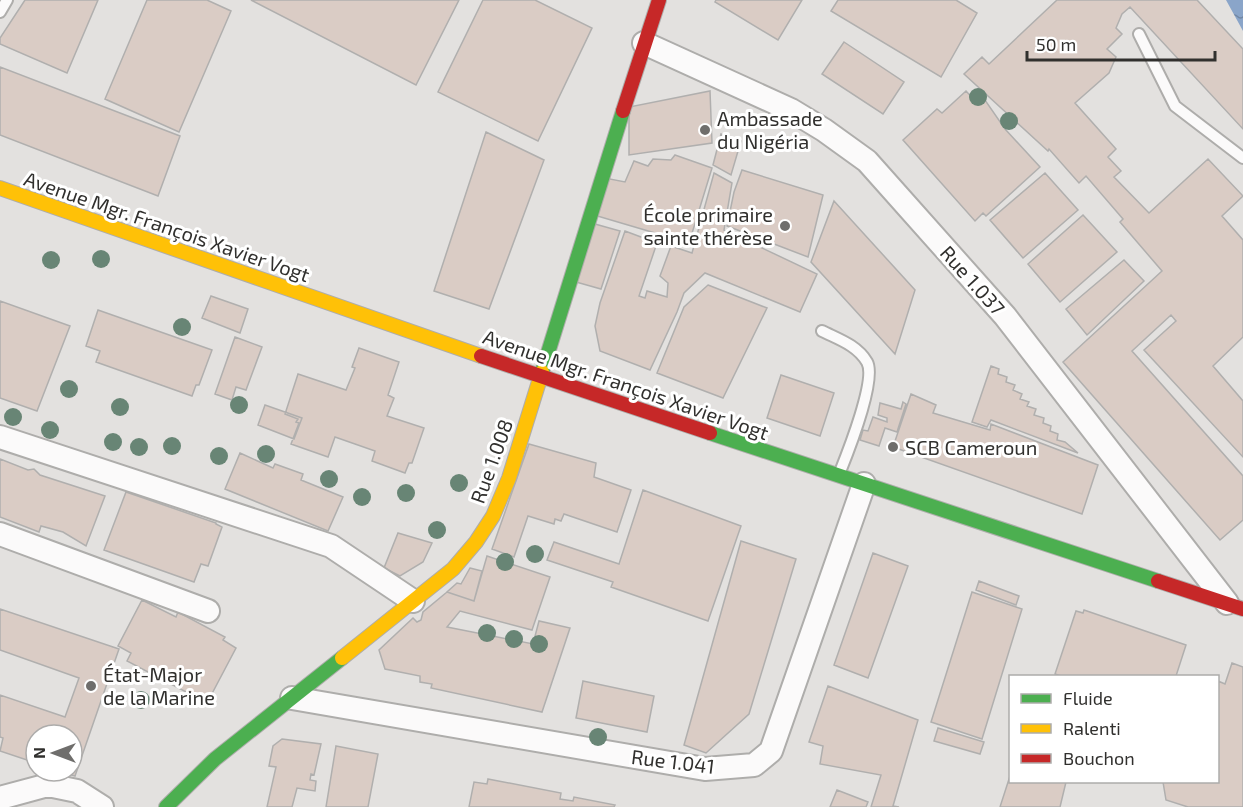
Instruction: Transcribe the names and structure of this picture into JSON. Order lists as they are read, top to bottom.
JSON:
{
  "streets": {
    "main road": ["Avenue Mgr. François Xavier Vogt", "Rue 1.008"],
    "street": ["Rue 1.037", "Rue 1.041"]
  },
  "crossings": [
    ["Avenue Mgr. François Xavier Vogt", "Rue 1.037"],
    ["Avenue Mgr. François Xavier Vogt", "Rue 1.008"],
    ["Avenue Mgr. François Xavier Vogt", "Rue 1.041"],
    ["Rue 1.037", "Rue 1.008"],
    ["Rue 1.008", "Rue 1.041"]
  ],
  "places": [
    "Ambassade du Nigéria",
    "École primaire sainte thérèse",
    "SCB Cameroun",
    "État-Major de la Marine"
  ],
  "legend": ["Fluide", "Ralenti", "Bouchon"],
  "scale_bar": "50 m",
  "north": "left"
}
